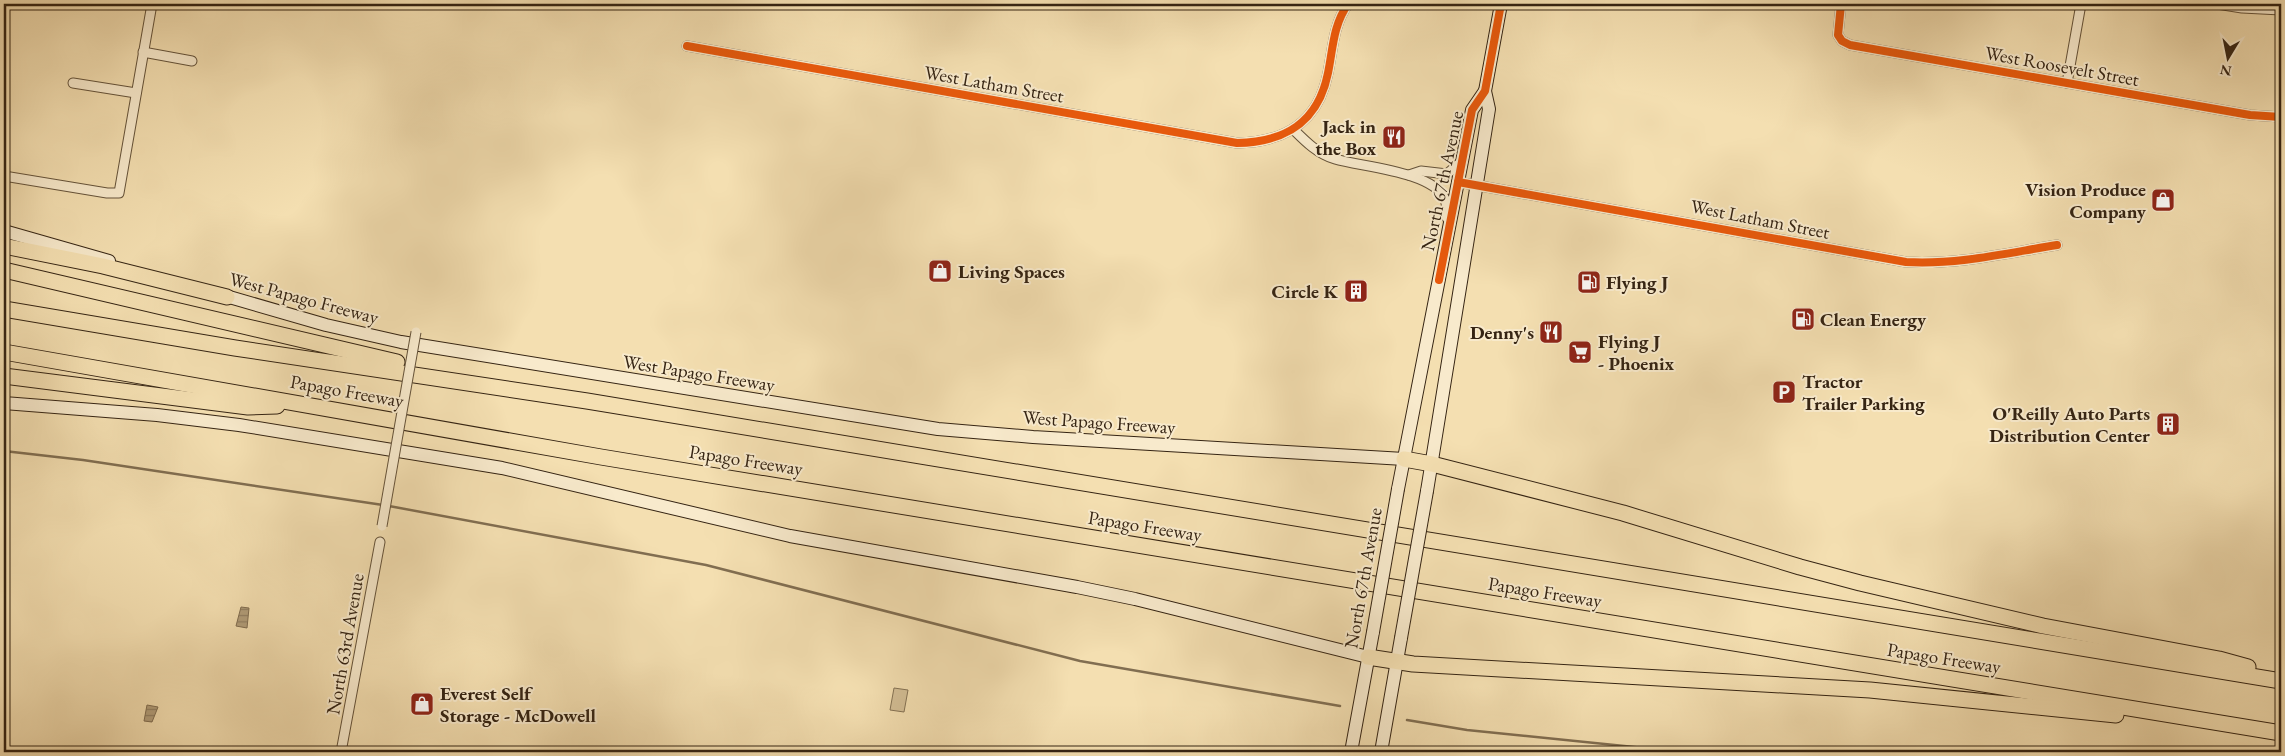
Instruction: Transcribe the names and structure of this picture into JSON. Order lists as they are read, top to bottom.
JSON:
{
  "streets": {
    "highway": ["Papago Freeway"],
    "main road": ["North 67th Avenue", "West Papago Freeway"],
    "street": ["West Roosevelt Street", "West Latham Street", "North 63rd Avenue"]
  },
  "crossings": [
    ["West Latham Street", "North 67th Avenue"],
    ["North 67th Avenue", "West Papago Freeway"]
  ],
  "places": {
    "restaurant": ["Jack in the Box", "Denny's"],
    "shop": ["Vision Produce Company", "Living Spaces", "Everest Self Storage - McDowell"],
    "fuel station": ["Flying J", "Clean Energy"],
    "building": ["Circle K", "O'Reilly Auto Parts Distribution Center"],
    "supermarket": ["Flying J - Phoenix"],
    "parking": ["Tractor Trailer Parking"]
  },
  "north": "bottom"
}
